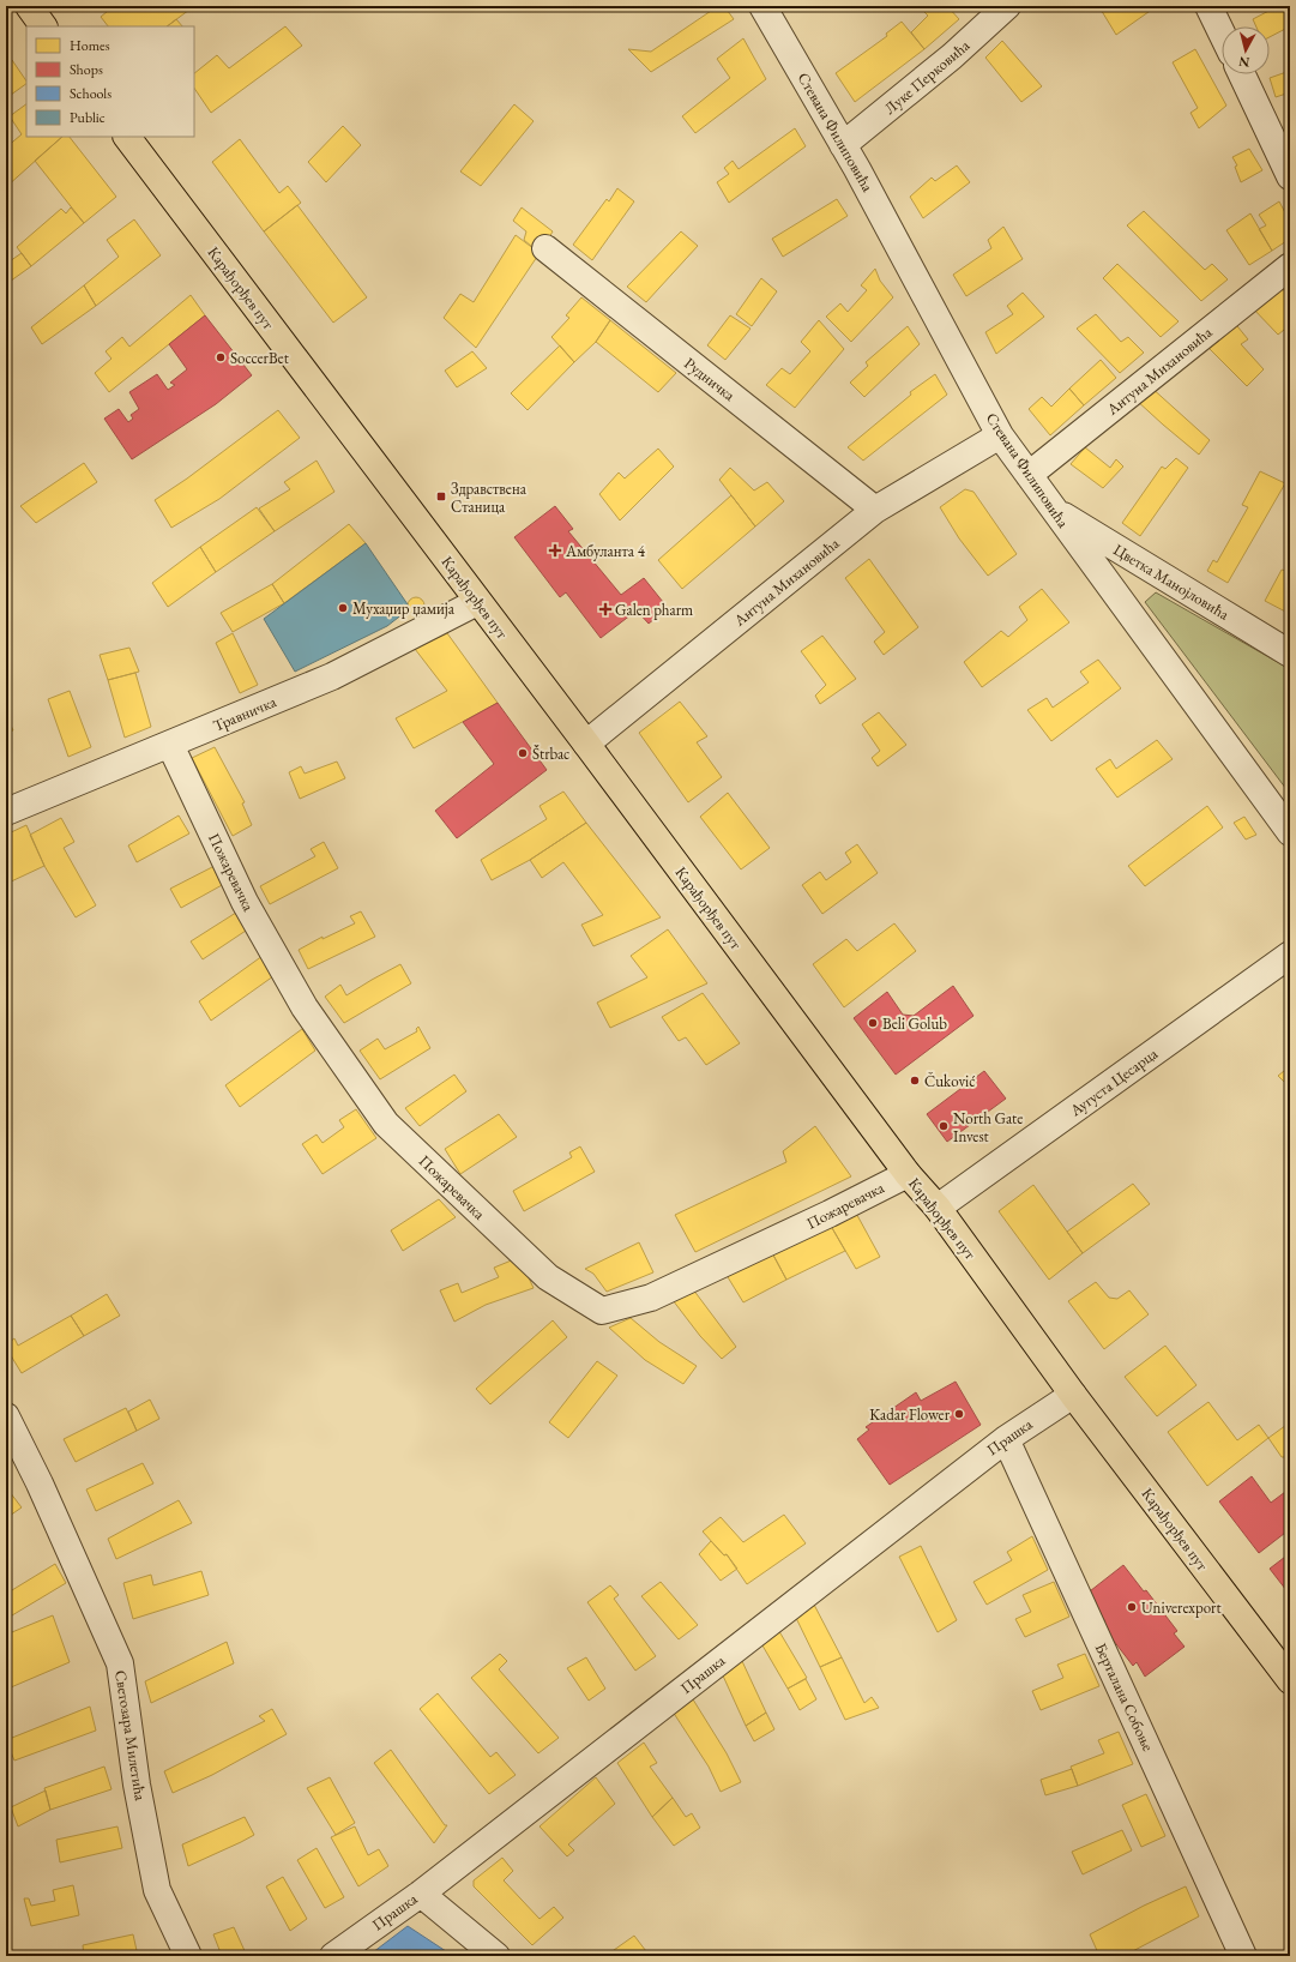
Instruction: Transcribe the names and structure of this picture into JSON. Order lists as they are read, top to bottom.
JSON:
{
  "streets": {
    "main road": ["Карађорђев пут"],
    "street": [
      "Луке Перковића",
      "Стевана Филиповића",
      "Антуна Михановића",
      "Рудничка",
      "Цветка Манојловића",
      "Травничка",
      "Пожаревачка",
      "Аугуста Цесарца",
      "Прашка",
      "Берталана Собоње",
      "Светозара Милетића"
    ]
  },
  "crossings": [
    ["Луке Перковића", "Стевана Филиповића"],
    ["Стевана Филиповића", "Антуна Михановића"],
    ["Стевана Филиповића", "Цветка Манојловића"],
    ["Карађорђев пут", "Антуна Михановића"],
    ["Карађорђев пут", "Травничка"],
    ["Карађорђев пут", "Пожаревачка"],
    ["Карађорђев пут", "Аугуста Цесарца"],
    ["Карађорђев пут", "Прашка"],
    ["Антуна Михановића", "Рудничка"],
    ["Травничка", "Пожаревачка"],
    ["Прашка", "Берталана Собоње"]
  ],
  "places": {
    "other": [
      "SoccerBet",
      "Мухаџир џамија",
      "Štrbac",
      "Beli Golub",
      "Čuković",
      "North Gate Invest",
      "Kadar Flower",
      "Univerexport"
    ],
    "transit": ["Здравствена Станица"],
    "health": ["Амбуланта 4", "Galen pharm"]
  },
  "legend": [
    "Homes",
    "Shops",
    "Schools",
    "Public"
  ],
  "north": "bottom"
}
